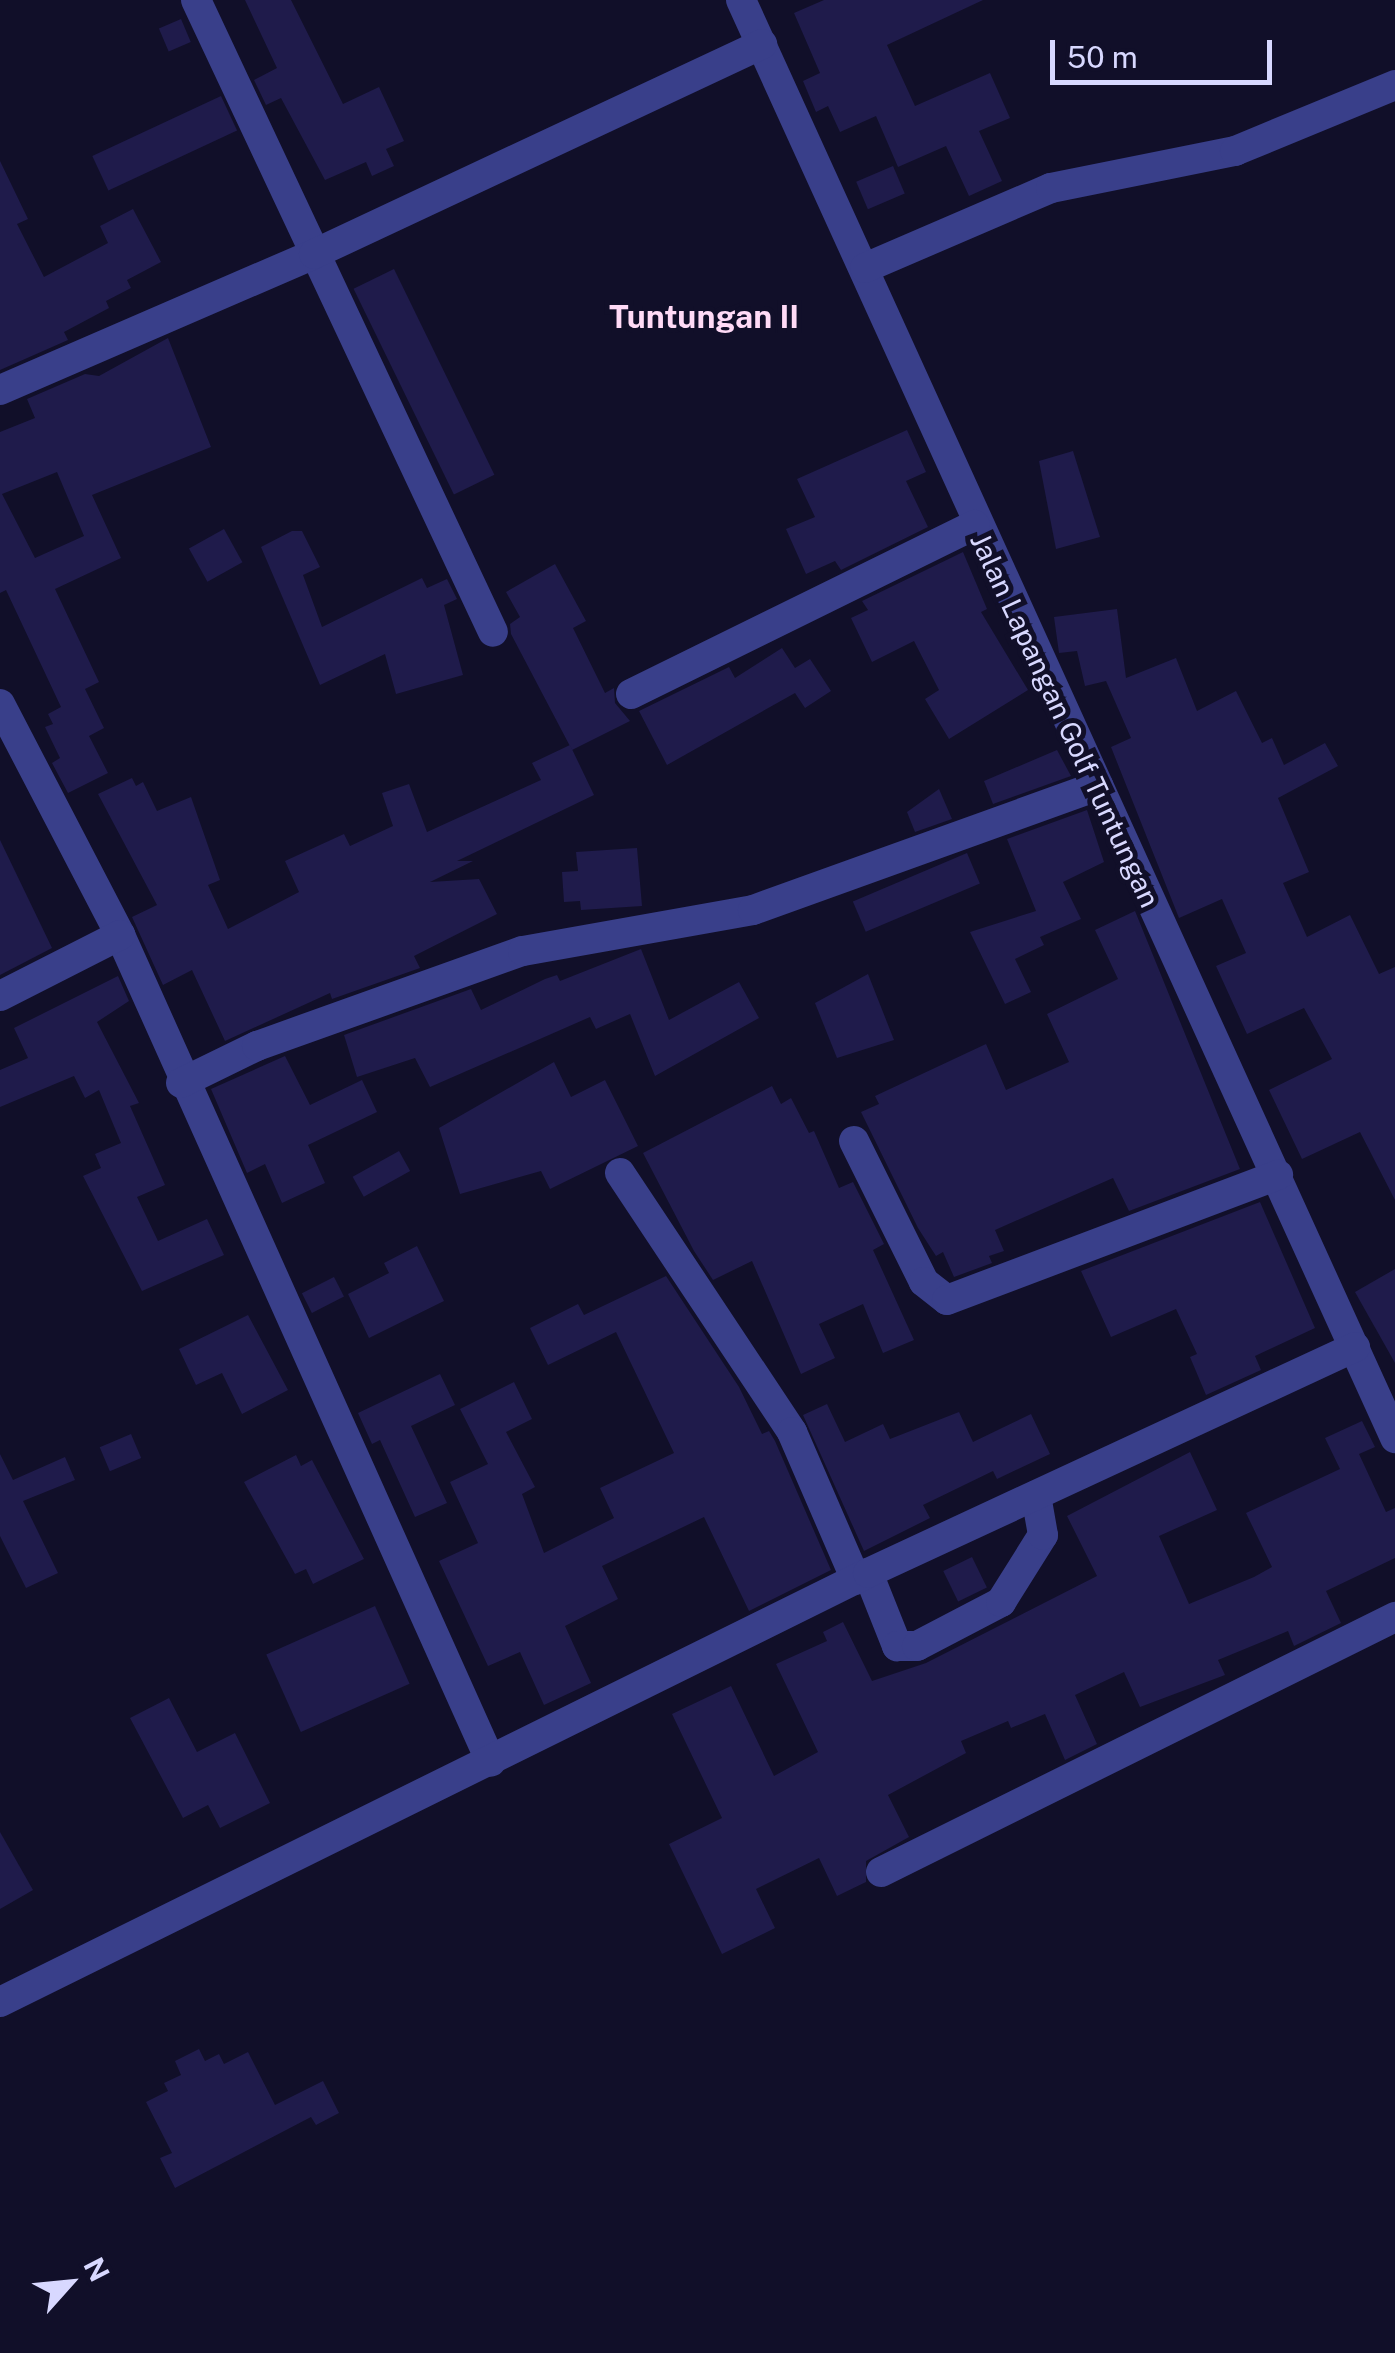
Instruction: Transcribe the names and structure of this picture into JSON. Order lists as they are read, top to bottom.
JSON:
{
  "streets": {
    "street": ["Jalan Lapangan Golf Tuntungan"]
  },
  "districts": ["Tuntungan II"],
  "scale_bar": "50 m",
  "north": "top right"
}
